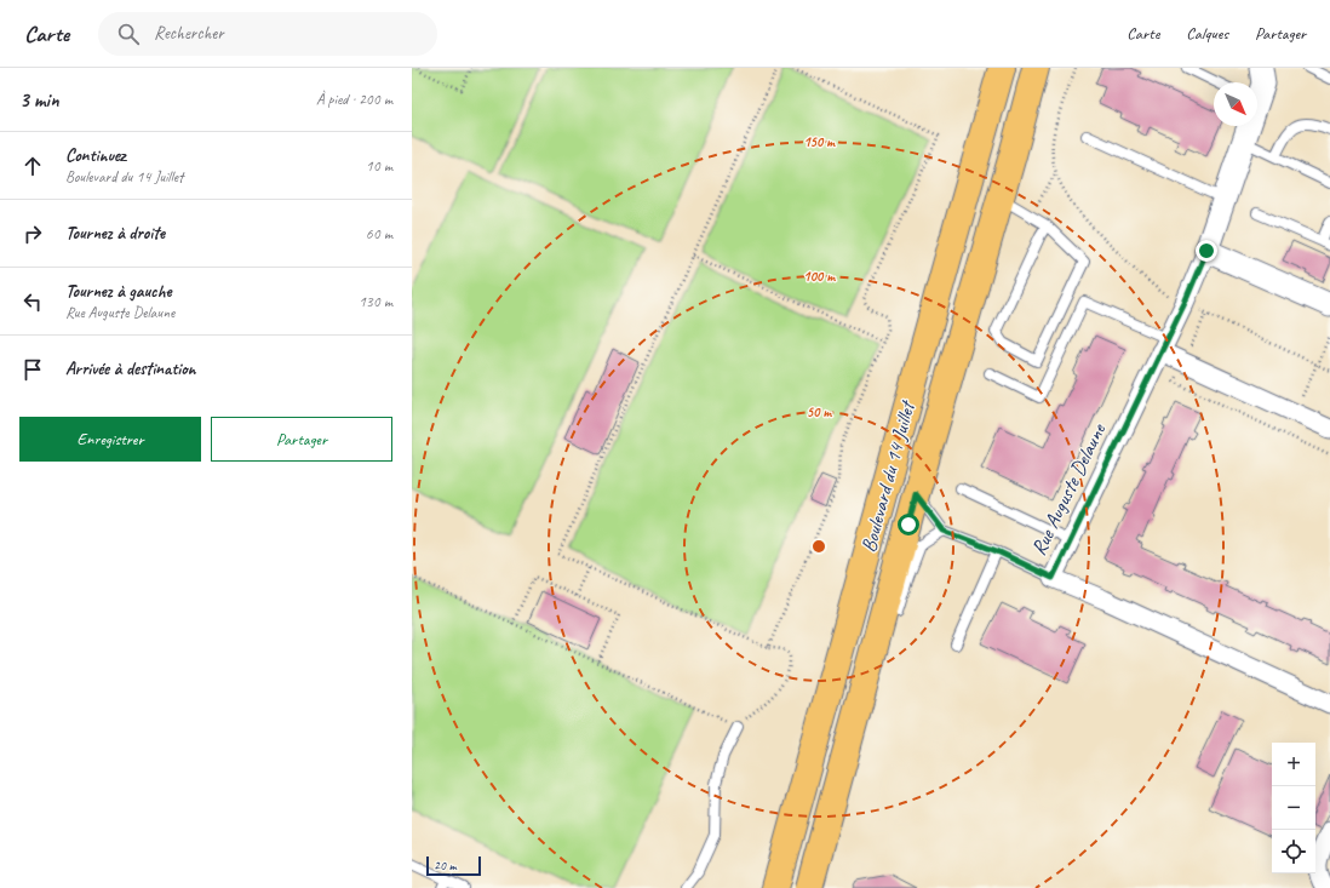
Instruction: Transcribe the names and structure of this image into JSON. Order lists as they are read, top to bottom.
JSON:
{
  "streets": {
    "main road": ["Boulevard du 14 Juillet"],
    "street": ["Rue Auguste Delaune"]
  },
  "scale_bar": "20 m",
  "north": "bottom right",
  "page": {
    "header": "Carte",
    "search": "Rechercher",
    "nav": ["Carte", "Calques", "Partager"],
    "heading": ["3 min", "À pied · 200 m"],
    "list": [
      ["Continuez", "Boulevard du 14 Juillet", "10 m"],
      ["Tournez à droite", "60 m"],
      ["Tournez à gauche", "Rue Auguste Delaune", "130 m"],
      "Arrivée à destination"
    ],
    "buttons": ["Enregistrer", "Partager"],
    "map_buttons": ["+", "−"],
    "scale": "20 m"
  },
  "rings": ["150 m", "100 m", "50 m"]
}
